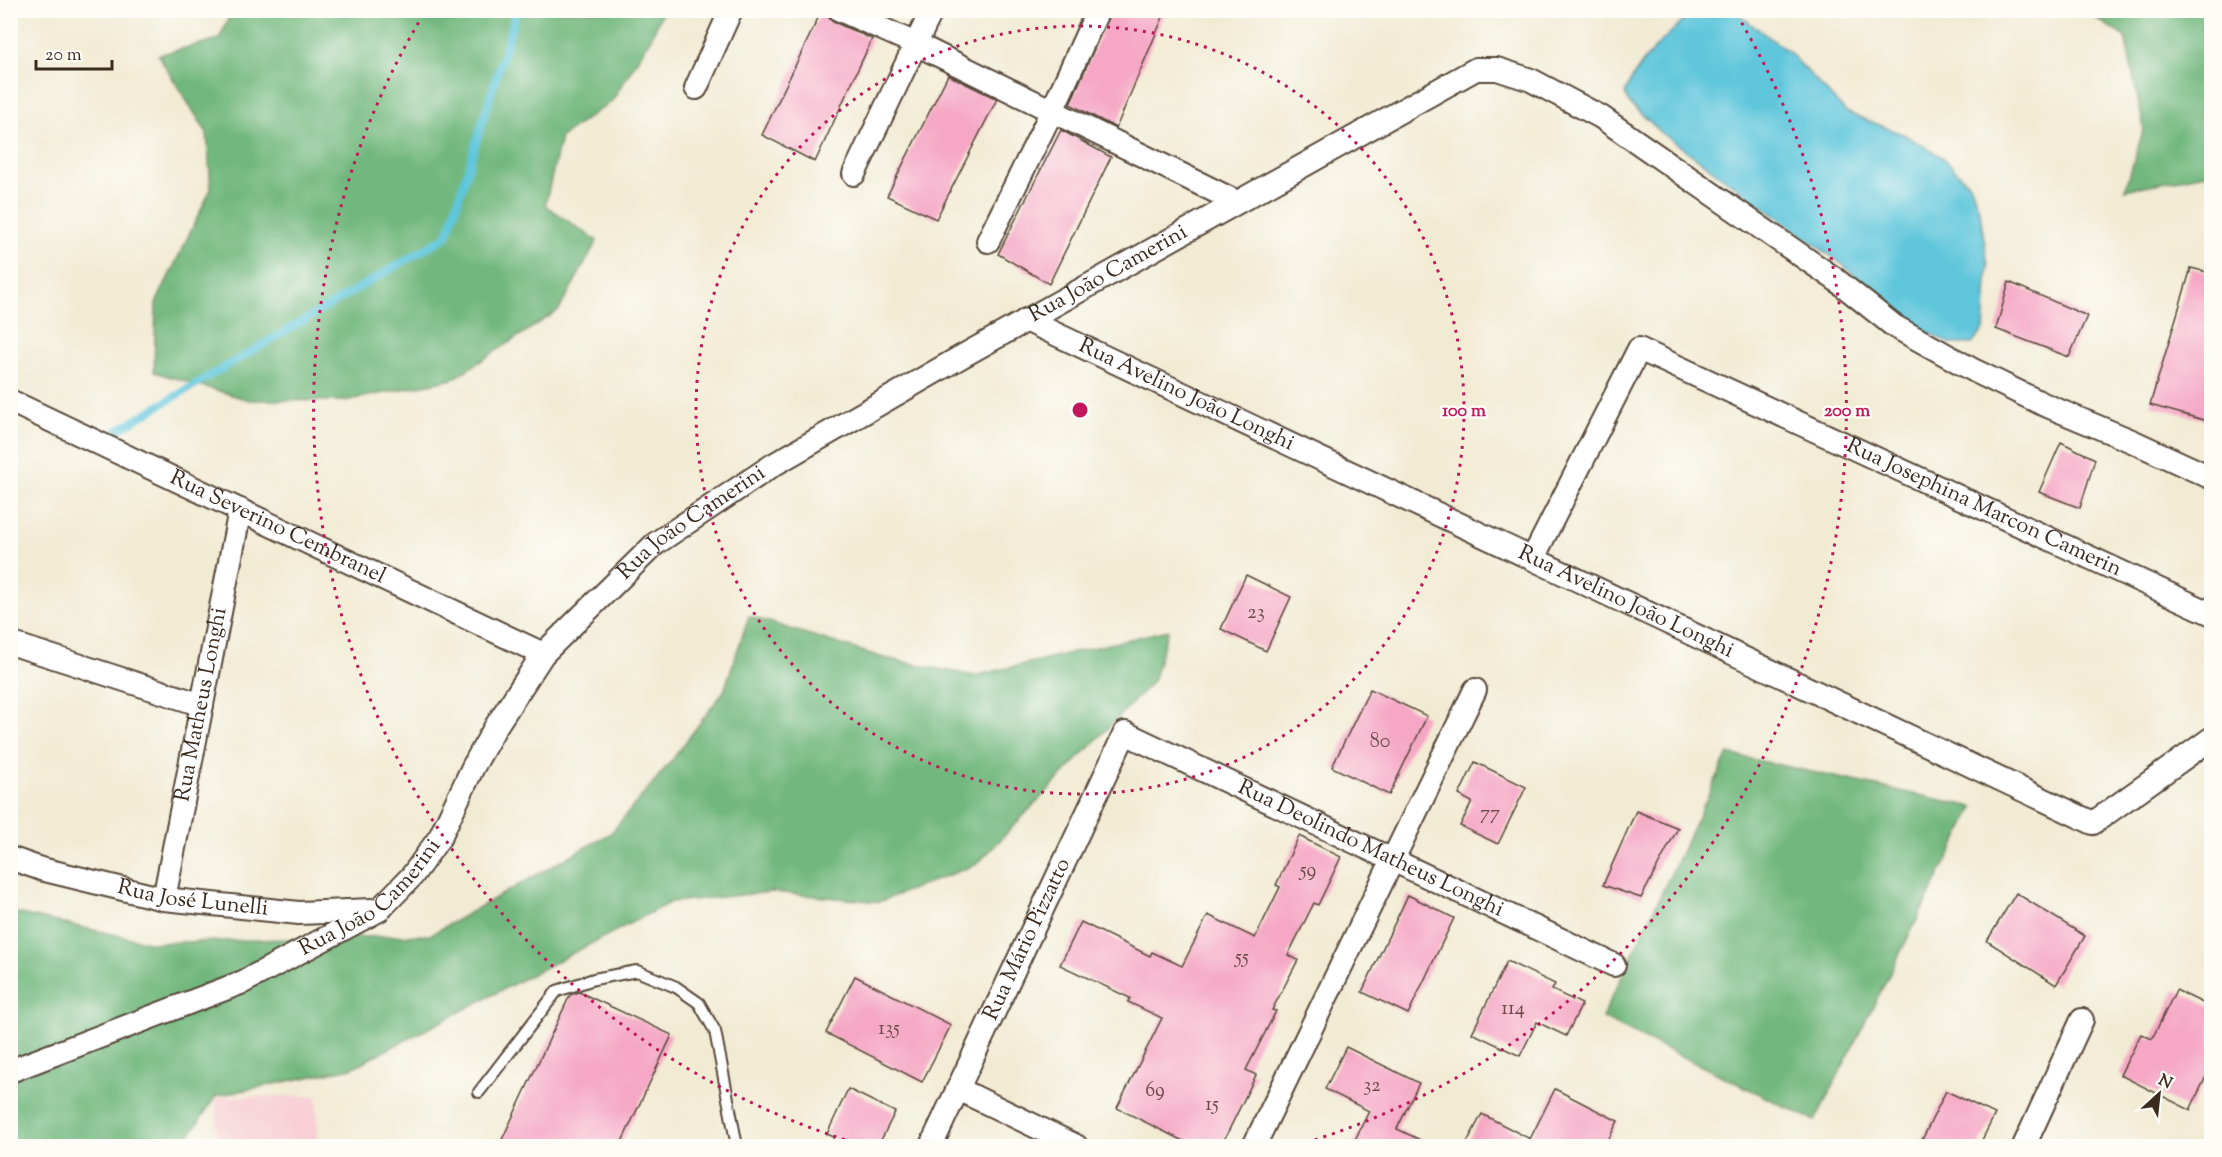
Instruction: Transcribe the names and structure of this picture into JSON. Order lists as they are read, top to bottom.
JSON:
{
  "streets": {
    "street": [
      "Rua João Camerini",
      "Rua Avelino João Longhi",
      "Rua Josephina Marcon Camerin",
      "Rua Severino Cembranel",
      "Rua Matheus Longhi",
      "Rua Deolindo Matheus Longhi",
      "Rua José Lunelli",
      "Rua Mário Pizzatto"
    ]
  },
  "crossings": [
    ["Rua João Camerini", "Rua Avelino João Longhi"],
    ["Rua João Camerini", "Rua Severino Cembranel"],
    ["Rua João Camerini", "Rua José Lunelli"],
    ["Rua Avelino João Longhi", "Rua Josephina Marcon Camerin"],
    ["Rua Severino Cembranel", "Rua Matheus Longhi"],
    ["Rua Matheus Longhi", "Rua José Lunelli"],
    ["Rua Deolindo Matheus Longhi", "Rua Mário Pizzatto"]
  ],
  "house_numbers": [
    "23",
    "80",
    "77",
    "59",
    "55",
    "114",
    "135",
    "32",
    "69",
    "15"
  ],
  "scale_bar": "20 m",
  "north": "top right",
  "rings": ["100 m", "200 m"]
}
